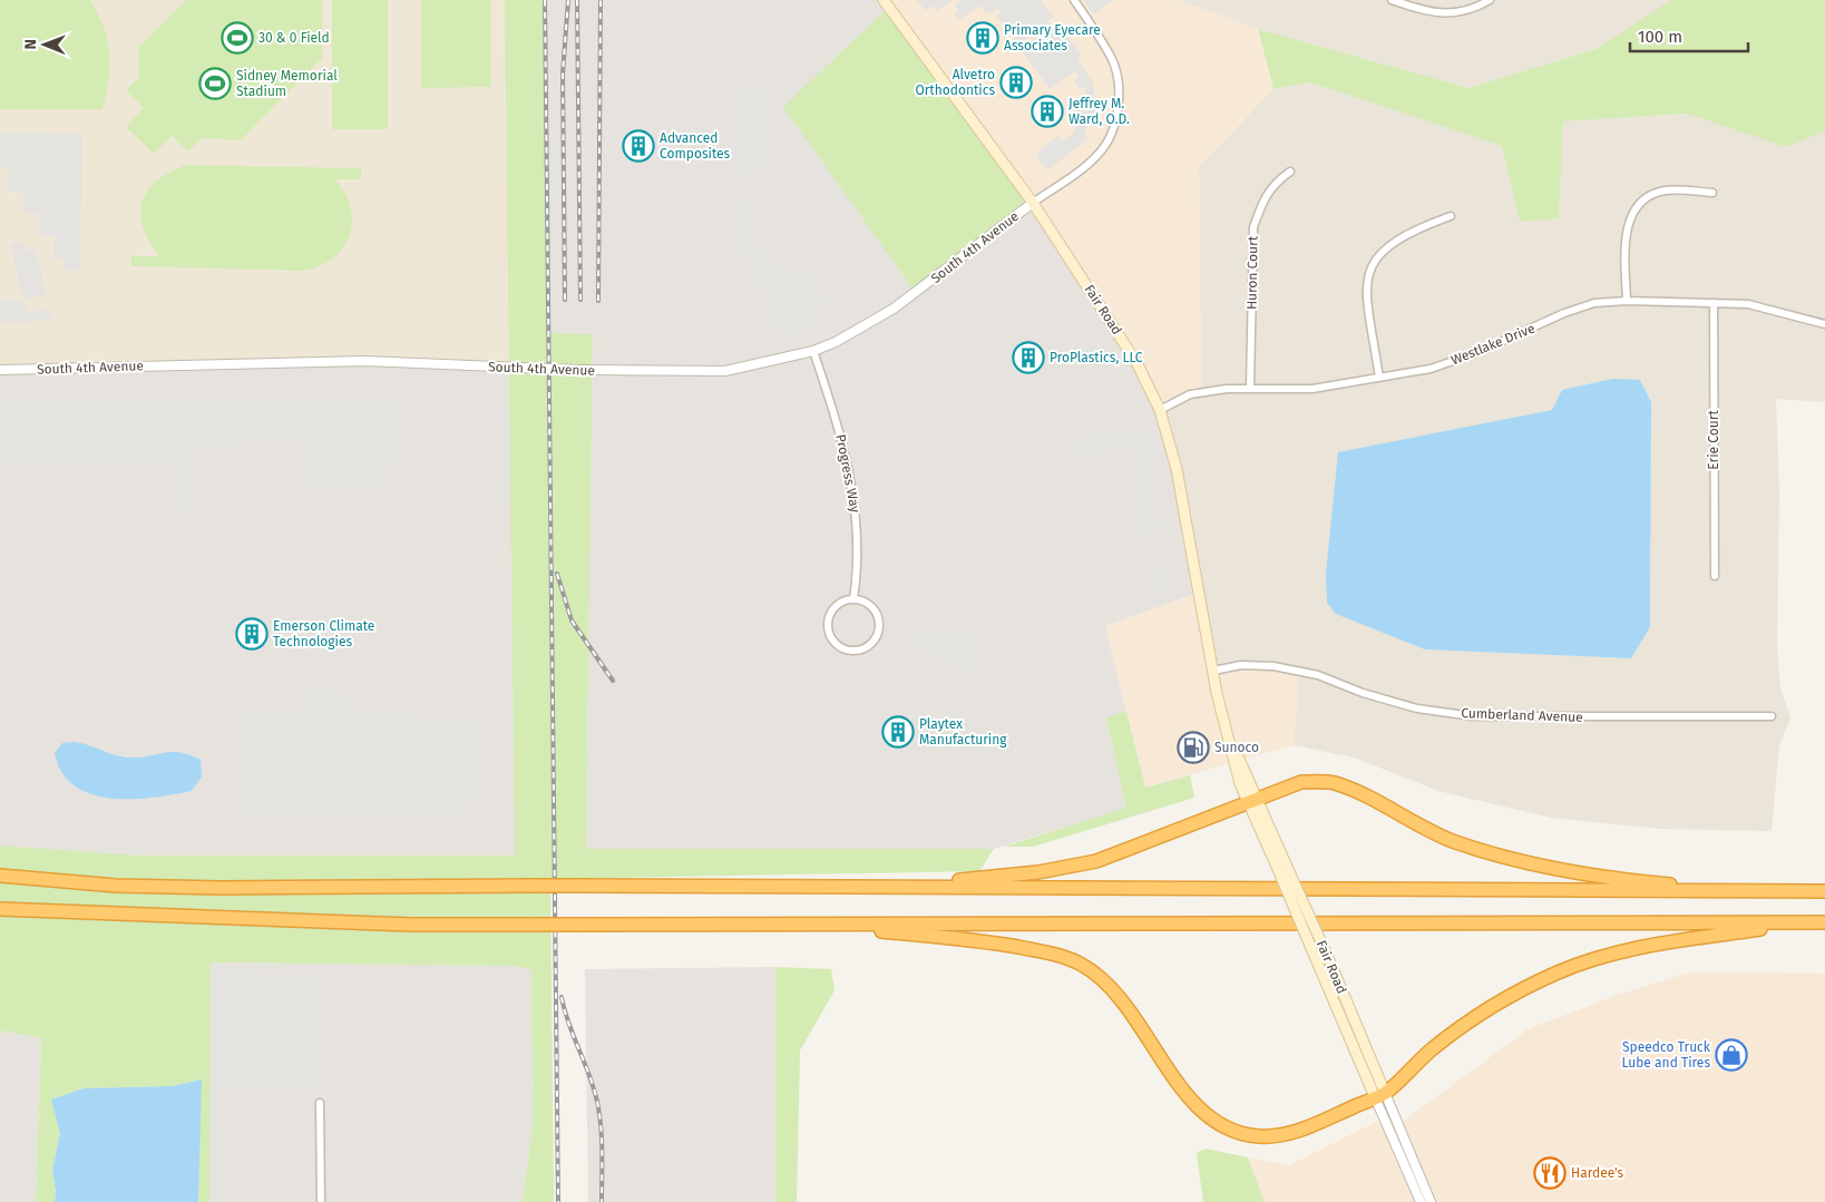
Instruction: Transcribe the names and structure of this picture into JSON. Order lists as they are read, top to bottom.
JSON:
{
  "streets": {
    "main road": ["Fair Road"],
    "street": [
      "South 4th Avenue",
      "Huron Court",
      "Westlake Drive",
      "Erie Court",
      "Progress Way",
      "Cumberland Avenue"
    ]
  },
  "crossings": [
    ["South 4th Avenue", "Fair Road"],
    ["South 4th Avenue", "Progress Way"],
    ["Huron Court", "Westlake Drive"],
    ["Fair Road", "Westlake Drive"],
    ["Fair Road", "Cumberland Avenue"],
    ["Westlake Drive", "Erie Court"]
  ],
  "places": {
    "sports": ["30 & 0 Field", "Sidney Memorial Stadium"],
    "building": [
      "Primary Eyecare Associates",
      "Alvetro Orthodontics",
      "Jeffrey M. Ward, O.D.",
      "Advanced Composites",
      "ProPlastics, LLC",
      "Emerson Climate Technologies",
      "Playtex Manufacturing"
    ],
    "fuel station": ["Sunoco"],
    "shop": ["Speedco Truck Lube and Tires"],
    "restaurant": ["Hardee's"]
  },
  "scale_bar": "100 m",
  "north": "left"
}
